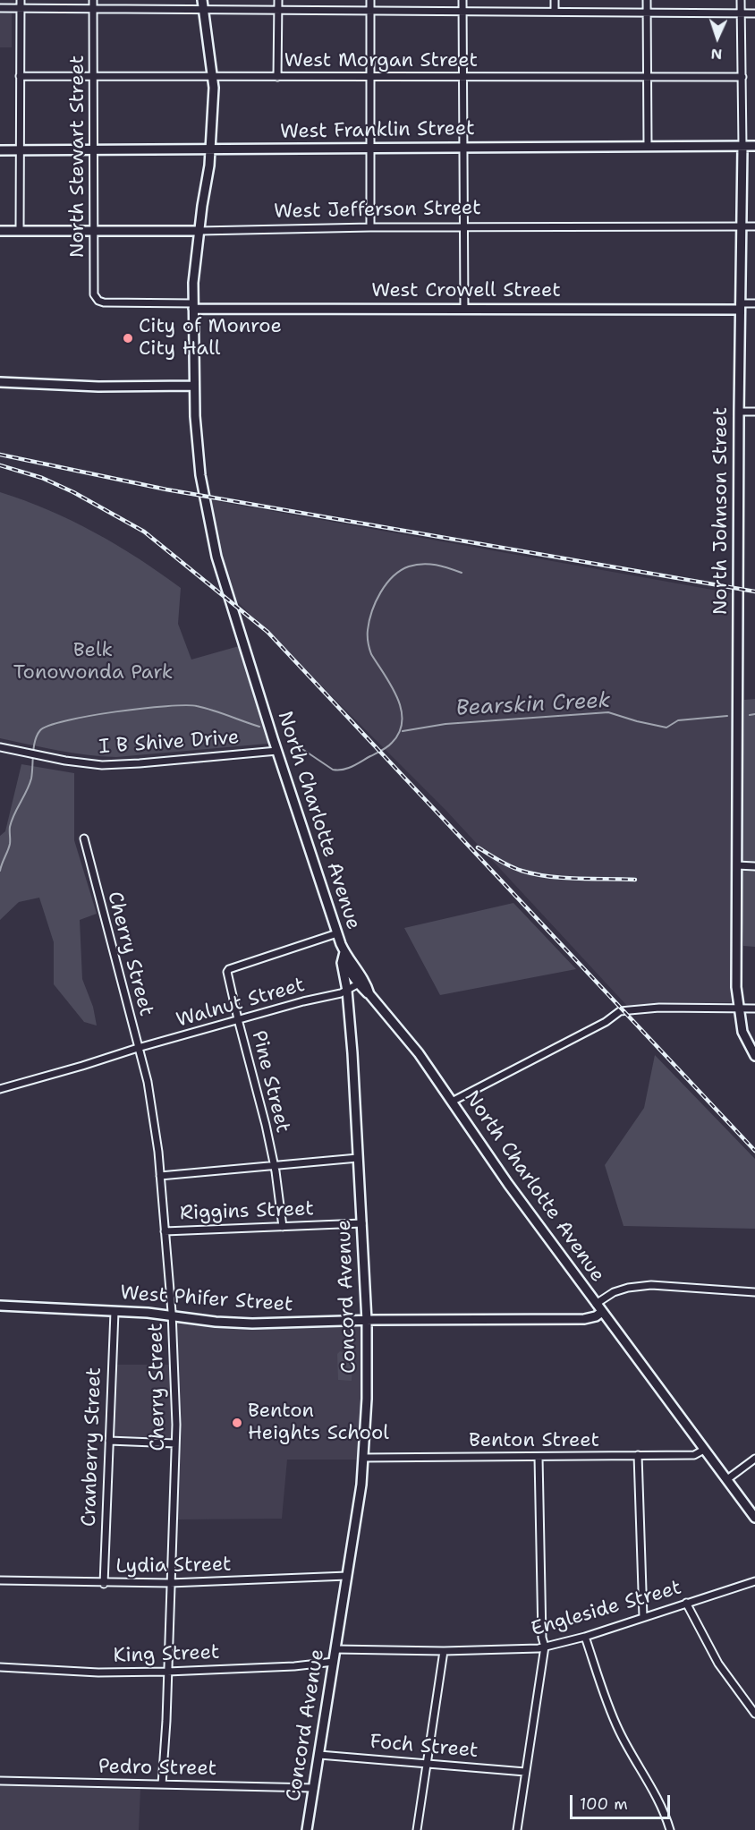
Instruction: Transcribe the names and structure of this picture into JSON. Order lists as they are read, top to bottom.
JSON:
{
  "streets": {
    "main road": [
      "West Franklin Street",
      "West Jefferson Street",
      "West Crowell Street",
      "North Johnson Street",
      "North Charlotte Avenue",
      "Concord Avenue",
      "West Phifer Street"
    ],
    "street": [
      "West Morgan Street",
      "North Stewart Street",
      "I B Shive Drive",
      "Cherry Street",
      "Walnut Street",
      "Pine Street",
      "Riggins Street",
      "Benton Street",
      "Cranberry Street",
      "Lydia Street",
      "Engleside Street",
      "King Street",
      "Foch Street",
      "Pedro Street"
    ]
  },
  "crossings": [
    ["West Morgan Street", "North Stewart Street"],
    ["West Morgan Street", "North Johnson Street"],
    ["West Morgan Street", "North Charlotte Avenue"],
    ["West Franklin Street", "North Stewart Street"],
    ["West Franklin Street", "North Johnson Street"],
    ["West Franklin Street", "North Charlotte Avenue"],
    ["North Stewart Street", "West Jefferson Street"],
    ["North Stewart Street", "West Crowell Street"],
    ["West Jefferson Street", "North Johnson Street"],
    ["West Jefferson Street", "North Charlotte Avenue"],
    ["West Crowell Street", "North Johnson Street"],
    ["West Crowell Street", "North Charlotte Avenue"],
    ["I B Shive Drive", "North Charlotte Avenue"],
    ["North Charlotte Avenue", "Walnut Street"],
    ["North Charlotte Avenue", "Pine Street"],
    ["North Charlotte Avenue", "Concord Avenue"],
    ["North Charlotte Avenue", "West Phifer Street"],
    ["North Charlotte Avenue", "Benton Street"],
    ["Cherry Street", "Walnut Street"],
    ["Cherry Street", "Riggins Street"],
    ["Cherry Street", "West Phifer Street"],
    ["Cherry Street", "Lydia Street"],
    ["Cherry Street", "King Street"],
    ["Cherry Street", "Pedro Street"],
    ["Walnut Street", "Pine Street"],
    ["Walnut Street", "Concord Avenue"],
    ["Pine Street", "Riggins Street"],
    ["Riggins Street", "Concord Avenue"],
    ["Concord Avenue", "West Phifer Street"],
    ["Concord Avenue", "Benton Street"],
    ["Concord Avenue", "Lydia Street"],
    ["Concord Avenue", "Engleside Street"],
    ["Concord Avenue", "King Street"],
    ["Concord Avenue", "Foch Street"],
    ["Concord Avenue", "Pedro Street"],
    ["West Phifer Street", "Cranberry Street"],
    ["Cranberry Street", "Lydia Street"]
  ],
  "water": ["Bearskin Creek"],
  "parks": ["Belk Tonowonda Park"],
  "places": ["City of Monroe City Hall", "Benton Heights School"],
  "scale_bar": "100 m",
  "north": "bottom"
}
